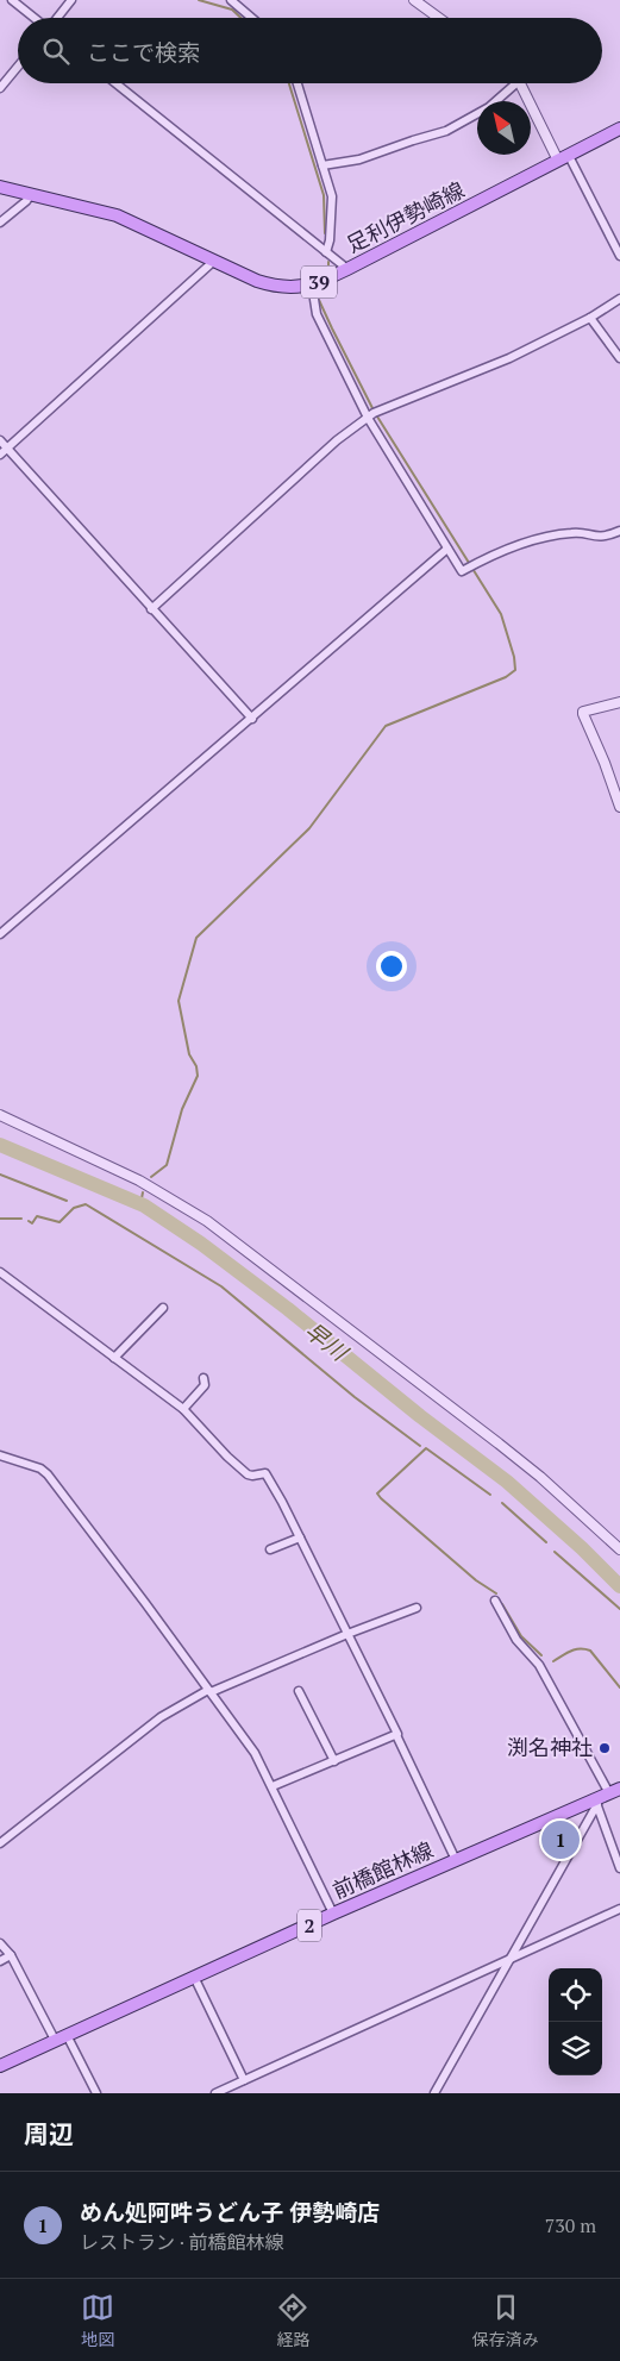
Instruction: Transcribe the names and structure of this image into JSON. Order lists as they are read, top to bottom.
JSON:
{
  "streets": {
    "main road": [
      "足利伊勢崎線",
      "39",
      "前橋館林線",
      "2"
    ]
  },
  "water": ["早川"],
  "places": ["渕名神社"],
  "north": "top left",
  "page": {
    "search": "ここで検索",
    "pins": "1",
    "heading": "周辺",
    "list": [
      {
        "mark": "1",
        "name": "めん処阿吽うどん子 伊勢崎店",
        "note": "レストラン · 前橋館林線",
        "value": "730 m"
      }
    ],
    "nav": ["地図", "経路", "保存済み"]
  }
}
